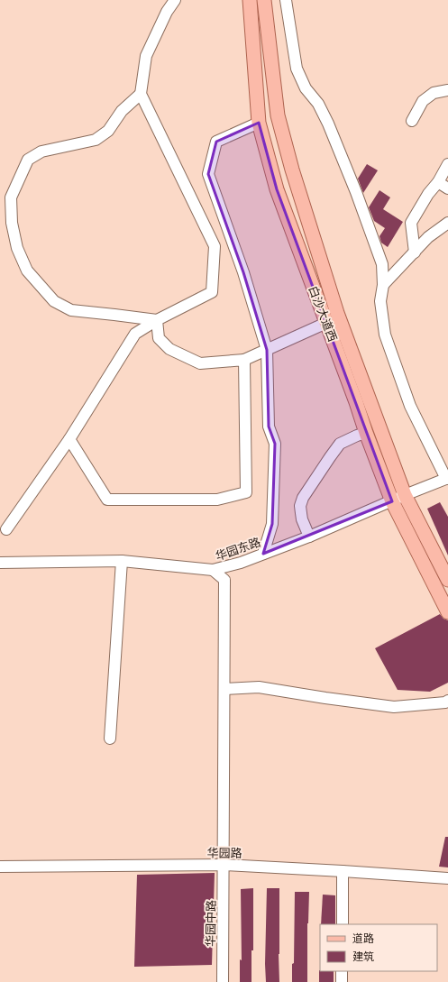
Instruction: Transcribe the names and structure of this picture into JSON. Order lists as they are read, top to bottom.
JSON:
{
  "streets": {
    "main road": ["白沙大道西"],
    "street": ["华园东路", "华园路", "华园中路"]
  },
  "crossings": [
    ["白沙大道西", "华园东路"],
    ["华园东路", "华园中路"],
    ["华园路", "华园中路"]
  ],
  "legend": ["道路", "建筑"]
}
